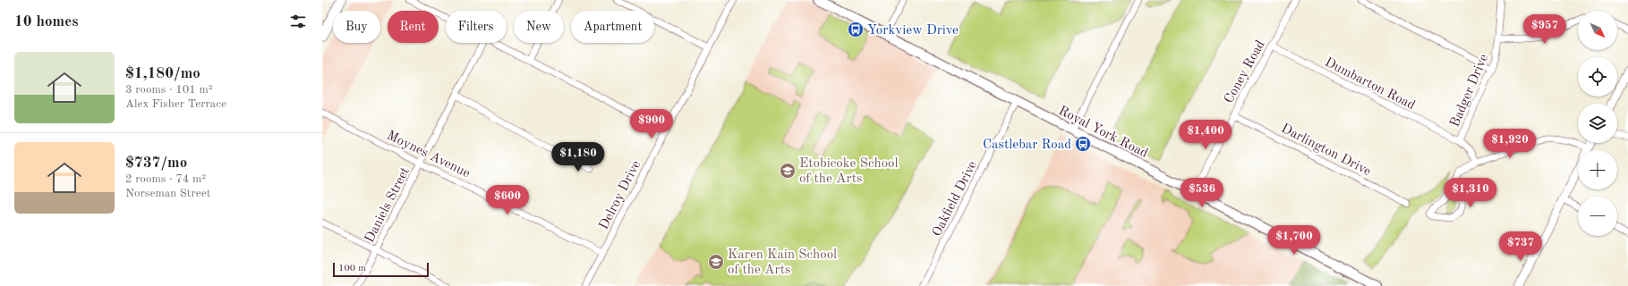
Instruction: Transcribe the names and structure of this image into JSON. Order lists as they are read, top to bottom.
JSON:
{
  "streets": {
    "main road": ["Royal York Road"],
    "street": [
      "Coney Road",
      "Dumbarton Road",
      "Badger Drive",
      "Darlington Drive",
      "Moynes Avenue",
      "Delroy Drive",
      "Oakfield Drive",
      "Daniels Street"
    ]
  },
  "crossings": [
    ["Coney Road", "Dumbarton Road"],
    ["Coney Road", "Royal York Road"],
    ["Coney Road", "Darlington Drive"],
    ["Dumbarton Road", "Badger Drive"],
    ["Royal York Road", "Oakfield Drive"],
    ["Moynes Avenue", "Delroy Drive"],
    ["Moynes Avenue", "Daniels Street"]
  ],
  "places": {
    "bus stop": ["Yorkview Drive", "Castlebar Road"],
    "school or university": ["Etobicoke School of the Arts", "Karen Kain School of the Arts"]
  },
  "scale_bar": "100 m",
  "north": "bottom right",
  "page": {
    "heading": "10 homes",
    "map_buttons": ["+", "−"],
    "chip": [
      "Buy",
      "Rent",
      "Filters",
      "New",
      "Apartment"
    ],
    "price": [
      "$957",
      "$900",
      "$1,400",
      "$1,920",
      "$1,180",
      "$536",
      "$1,310",
      "$600",
      "$1,700",
      "$737"
    ],
    "list": [
      {
        "name": "$1,180/mo",
        "note": "3 rooms · 101 m² · Alex Fisher Terrace"
      },
      {
        "name": "$737/mo",
        "note": "2 rooms · 74 m² · Norseman Street"
      }
    ],
    "scale": "100 m"
  }
}
